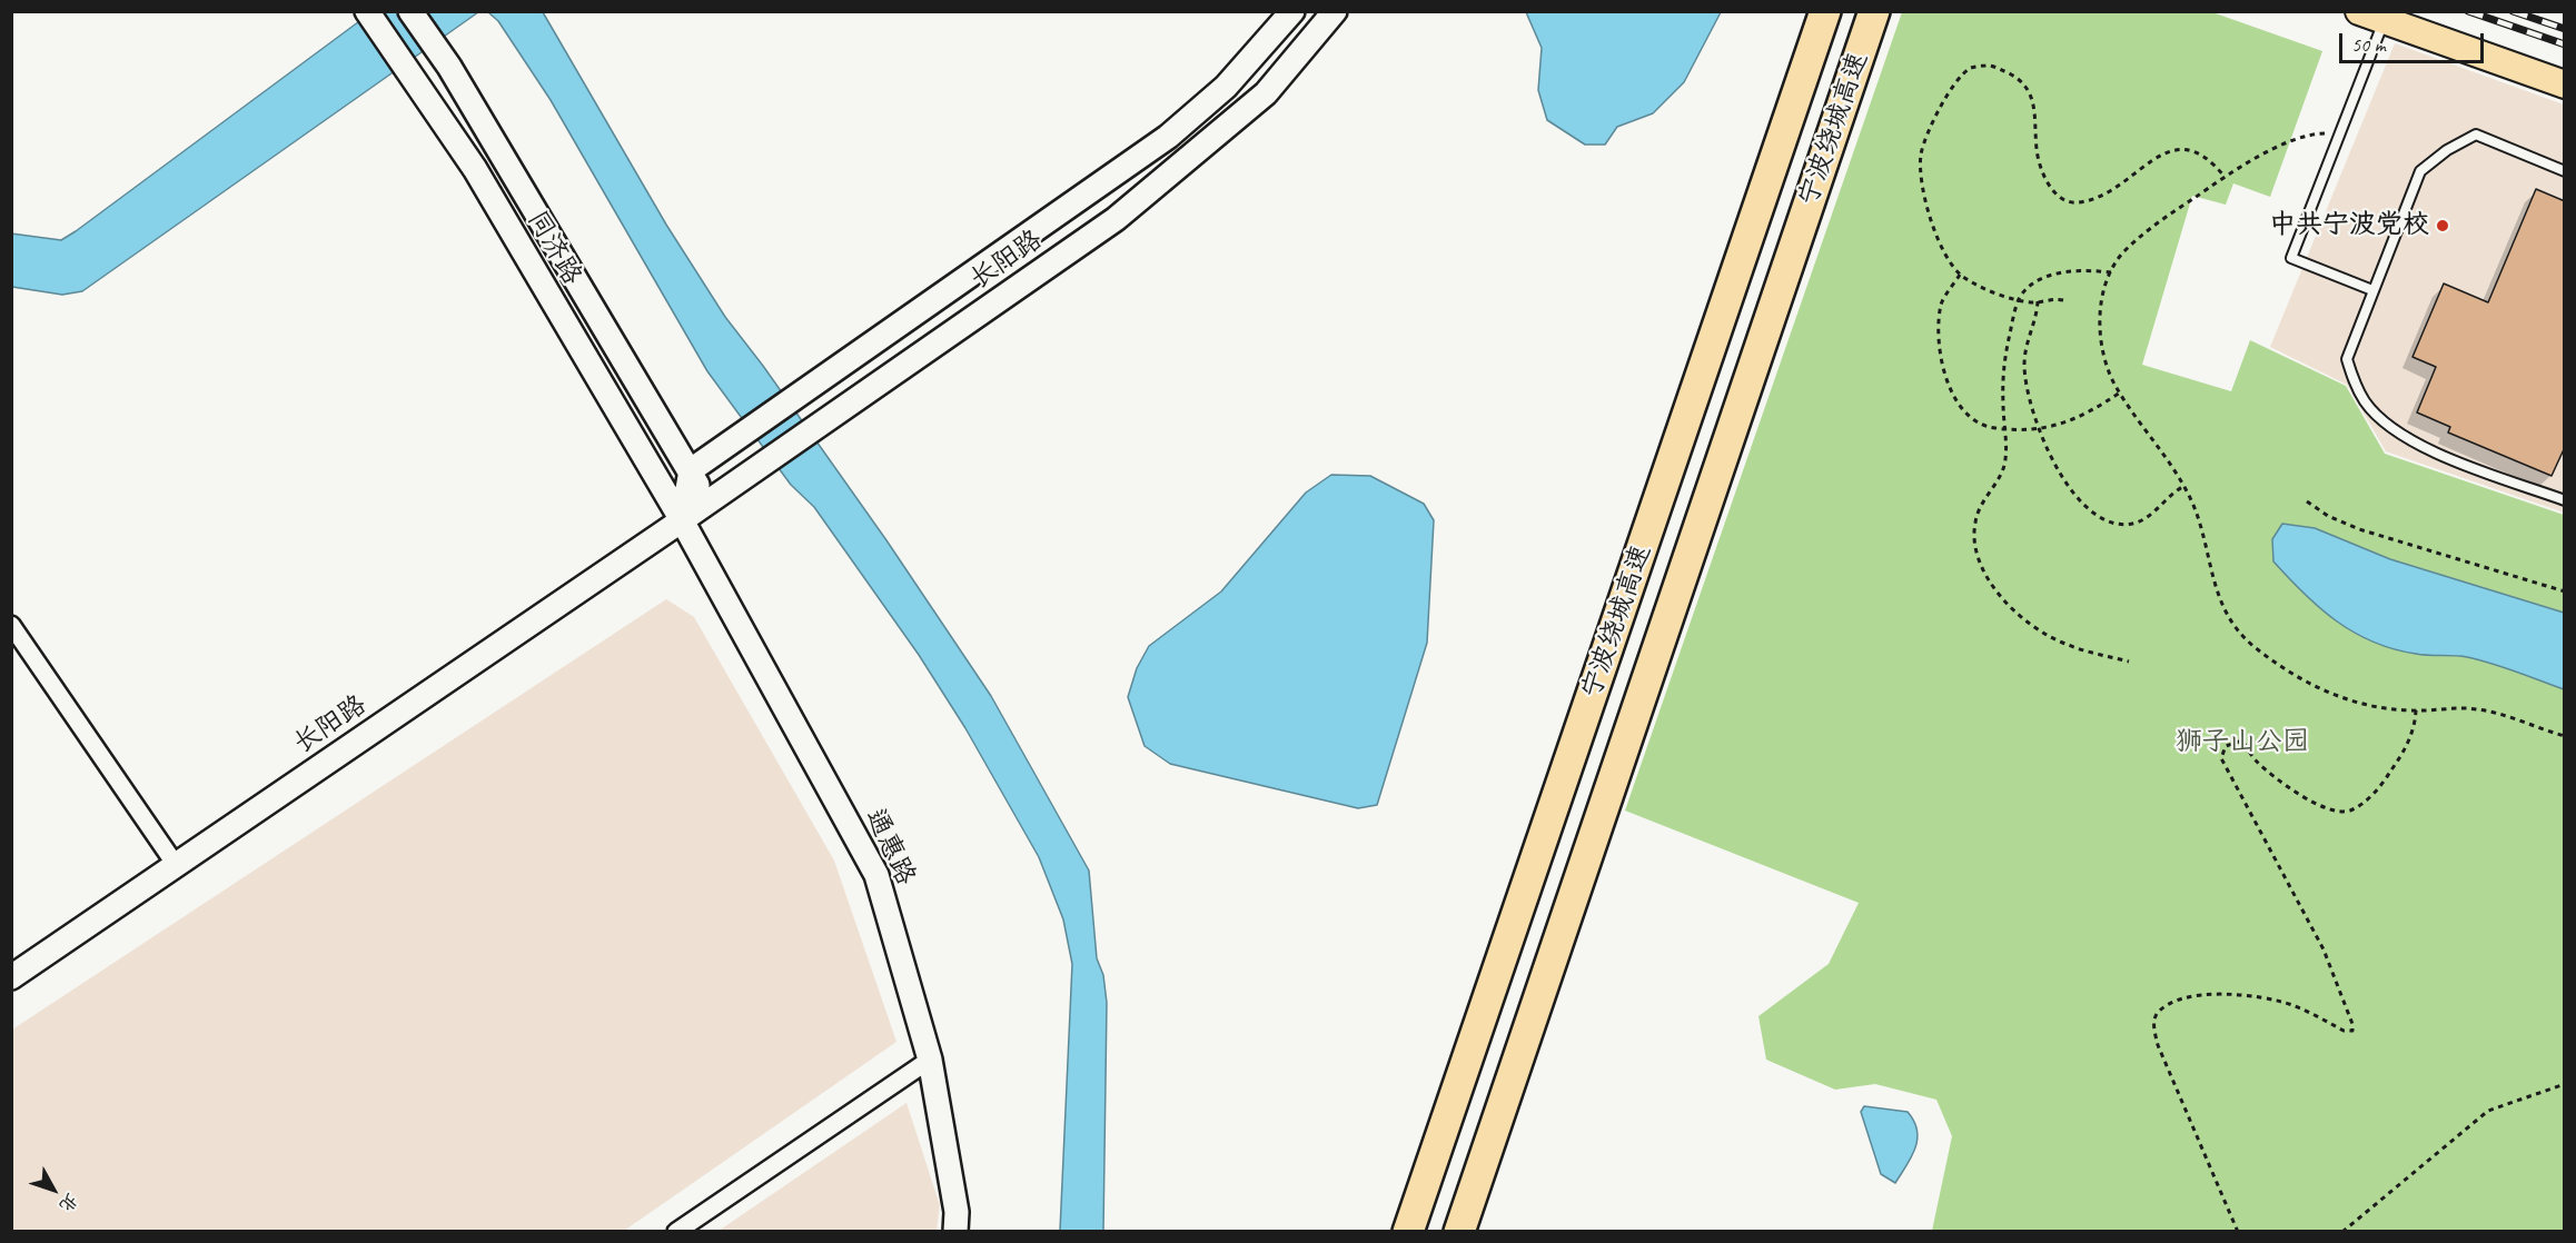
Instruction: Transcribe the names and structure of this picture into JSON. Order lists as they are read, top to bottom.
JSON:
{
  "streets": {
    "highway": ["宁波绕城高速"],
    "main road": ["同济路", "长阳路", "通惠路"]
  },
  "crossings": [
    ["同济路", "长阳路"],
    ["同济路", "通惠路"],
    ["长阳路", "通惠路"]
  ],
  "parks": ["狮子山公园"],
  "places": ["中共宁波党校"],
  "scale_bar": "50 m",
  "north": "bottom right"
}
